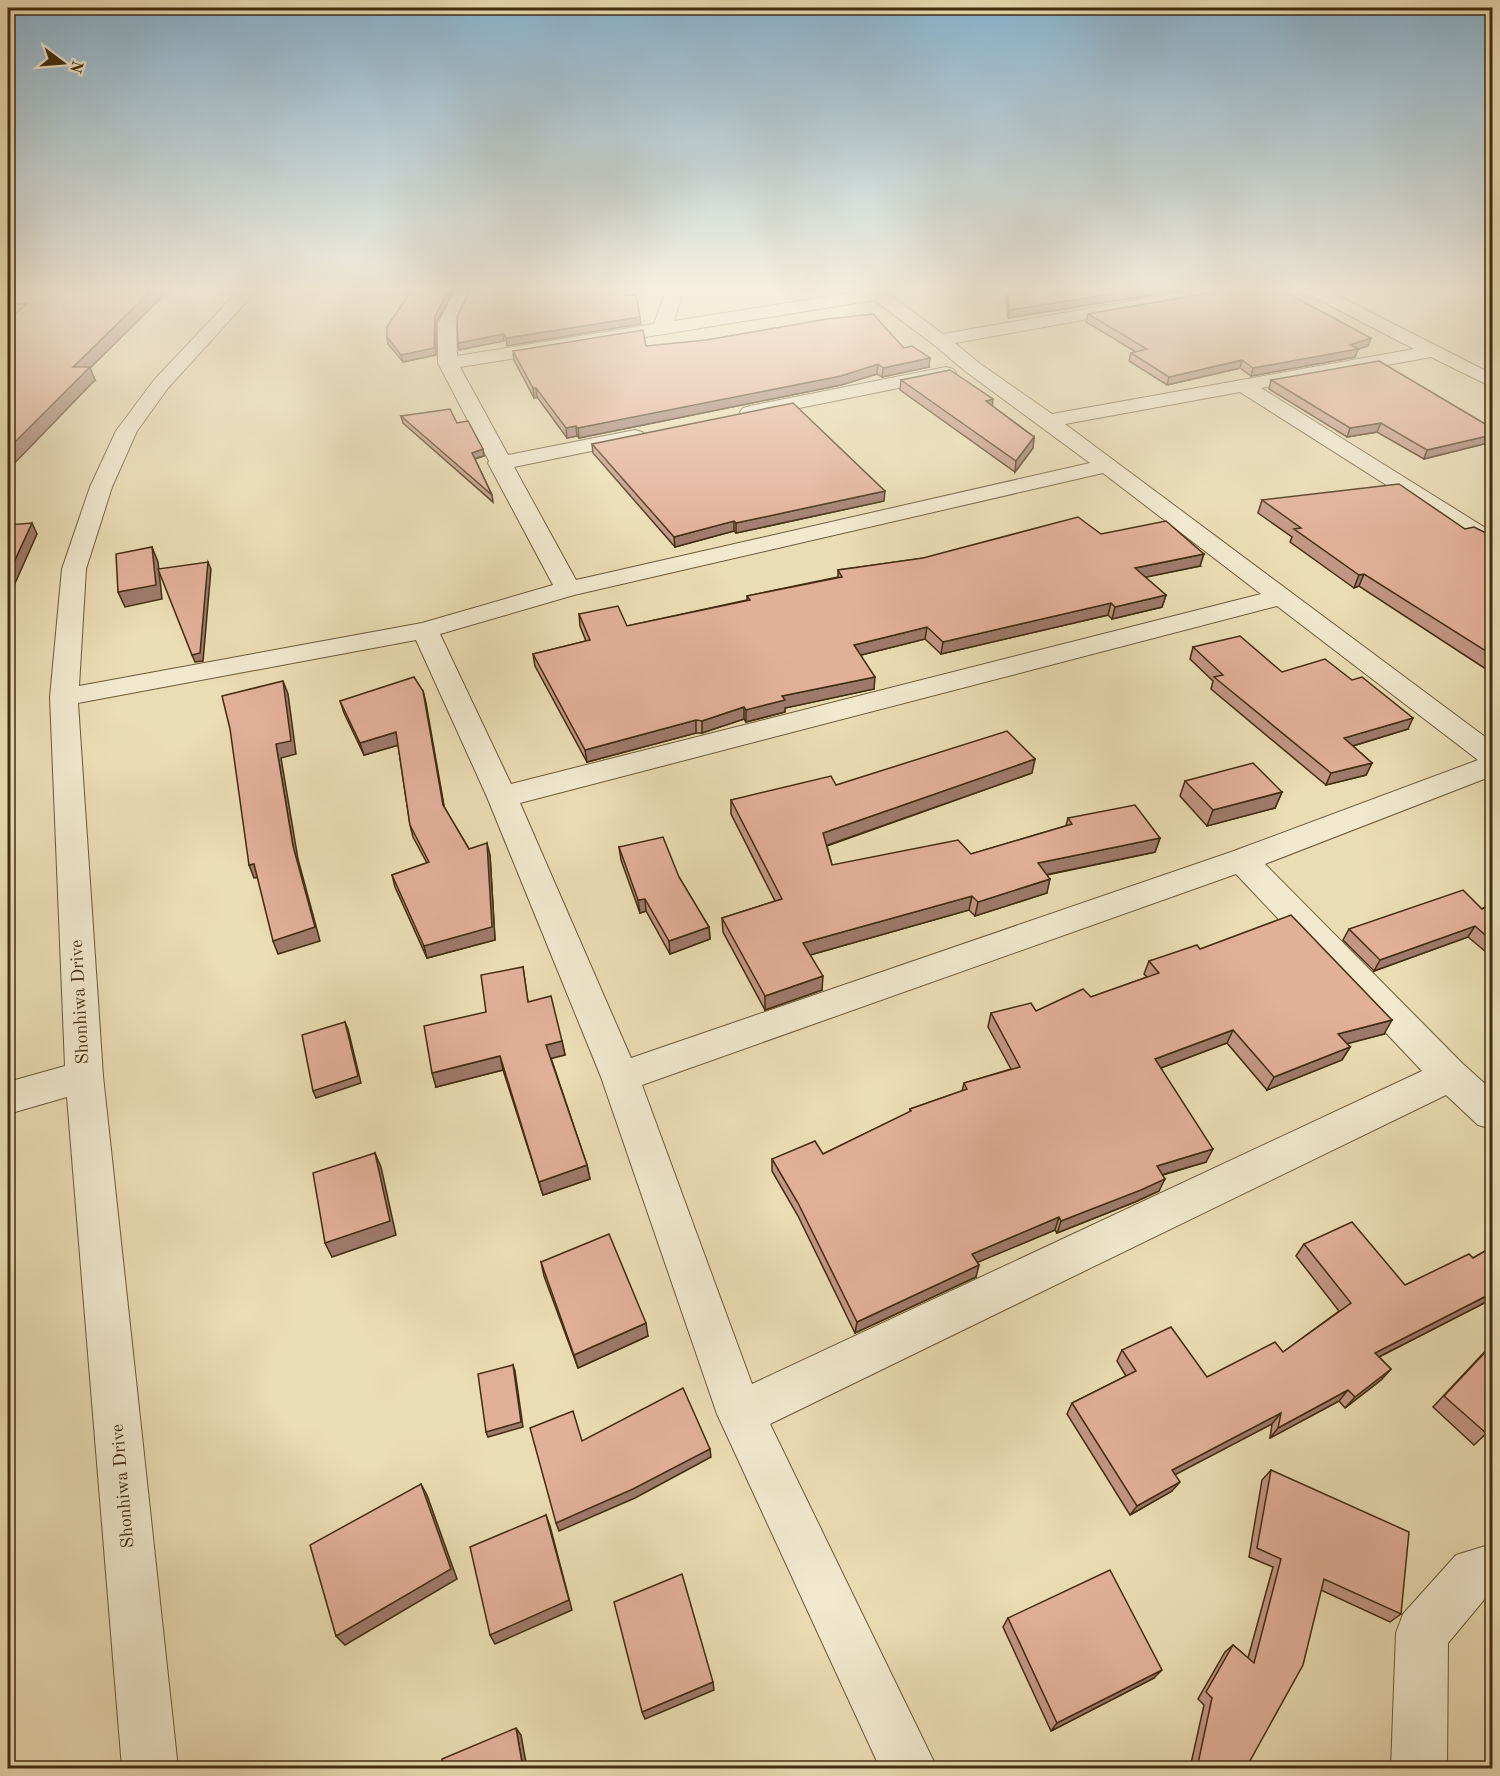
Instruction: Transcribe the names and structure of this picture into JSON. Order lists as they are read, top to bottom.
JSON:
{
  "streets": {
    "street": ["Shonhiwa Drive"]
  },
  "north": "right"
}
